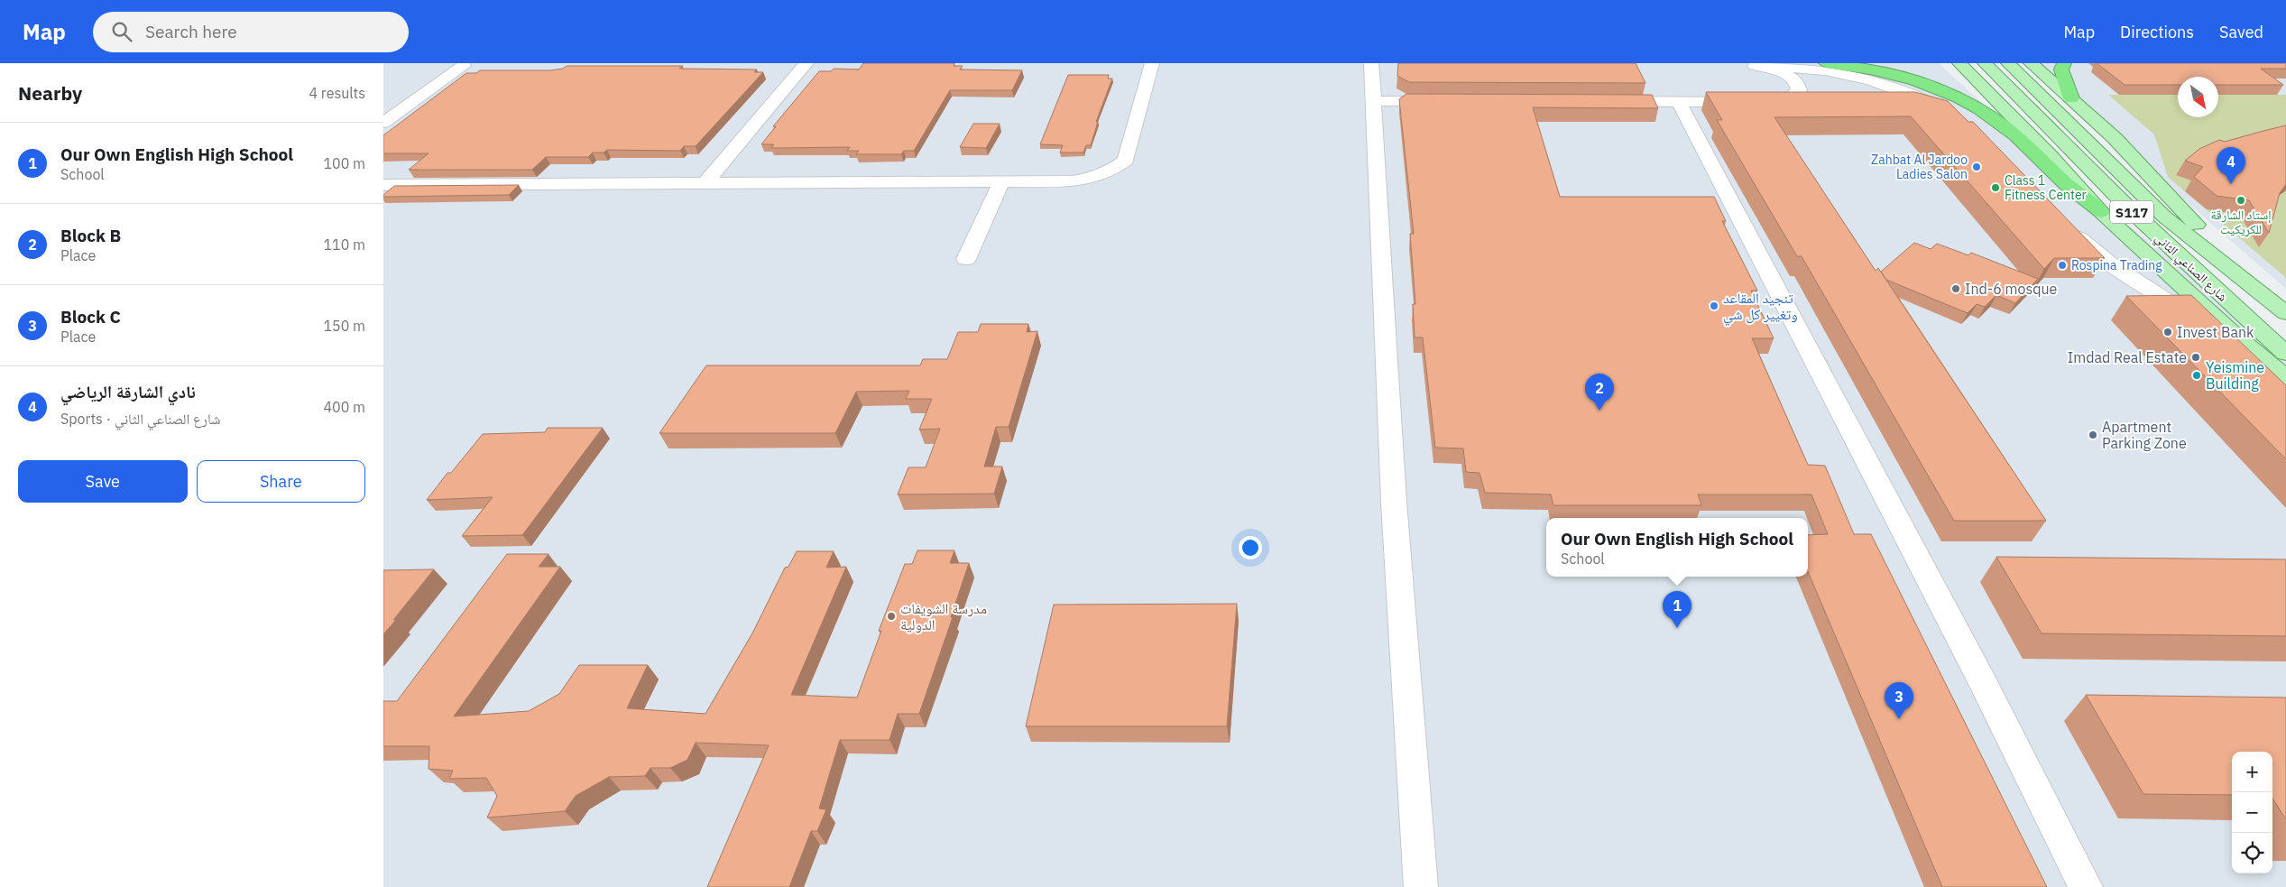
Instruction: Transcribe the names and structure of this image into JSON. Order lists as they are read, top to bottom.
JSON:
{
  "streets": {
    "main road": ["S117", "شارع الصناعي الثاني"]
  },
  "places": [
    "Zahbat Al Jardoo Ladies Salon",
    "Class 1 Fitness Center",
    "إستاد الشارقة للكريكيت",
    "Rospina Trading",
    "Ind-6 mosque",
    "تنجيد المقاعد وتغيير كل شي",
    "Invest Bank",
    "Imdad Real Estate",
    "Yeismine Building",
    "Apartment Parking Zone",
    "مدرسة الشويفات الدولية"
  ],
  "north": "bottom right",
  "page": {
    "header": "Map",
    "search": "Search here",
    "nav": ["Map", "Directions", "Saved"],
    "heading": ["Nearby", "4 results"],
    "list": [
      {
        "mark": "1",
        "name": "Our Own English High School",
        "note": "School",
        "value": "100 m"
      },
      {
        "mark": "2",
        "name": "Block B",
        "note": "Place",
        "value": "110 m"
      },
      {
        "mark": "3",
        "name": "Block C",
        "note": "Place",
        "value": "150 m"
      },
      {
        "mark": "4",
        "name": "نادي الشارقة الرياضي",
        "note": "Sports · شارع الصناعي الثاني",
        "value": "400 m"
      }
    ],
    "pins": [
      "4",
      "2",
      "1",
      "3"
    ],
    "buttons": ["Save", "Share"],
    "popup": ["Our Own English High School", "School"],
    "map_buttons": ["+", "−"]
  }
}
